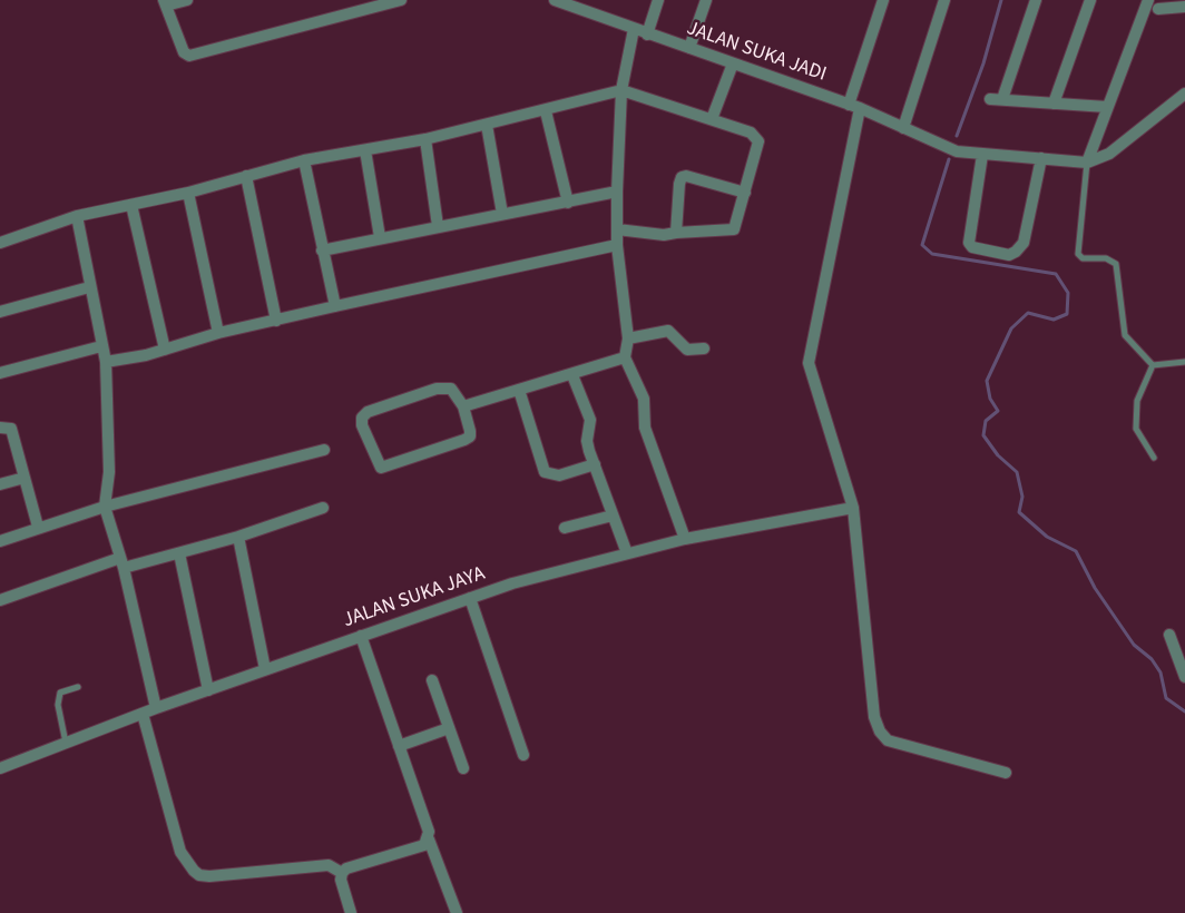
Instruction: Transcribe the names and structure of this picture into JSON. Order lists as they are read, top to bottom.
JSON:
{
  "streets": {
    "street": ["JALAN SUKA JADI", "JALAN SUKA JAYA"]
  }
}
